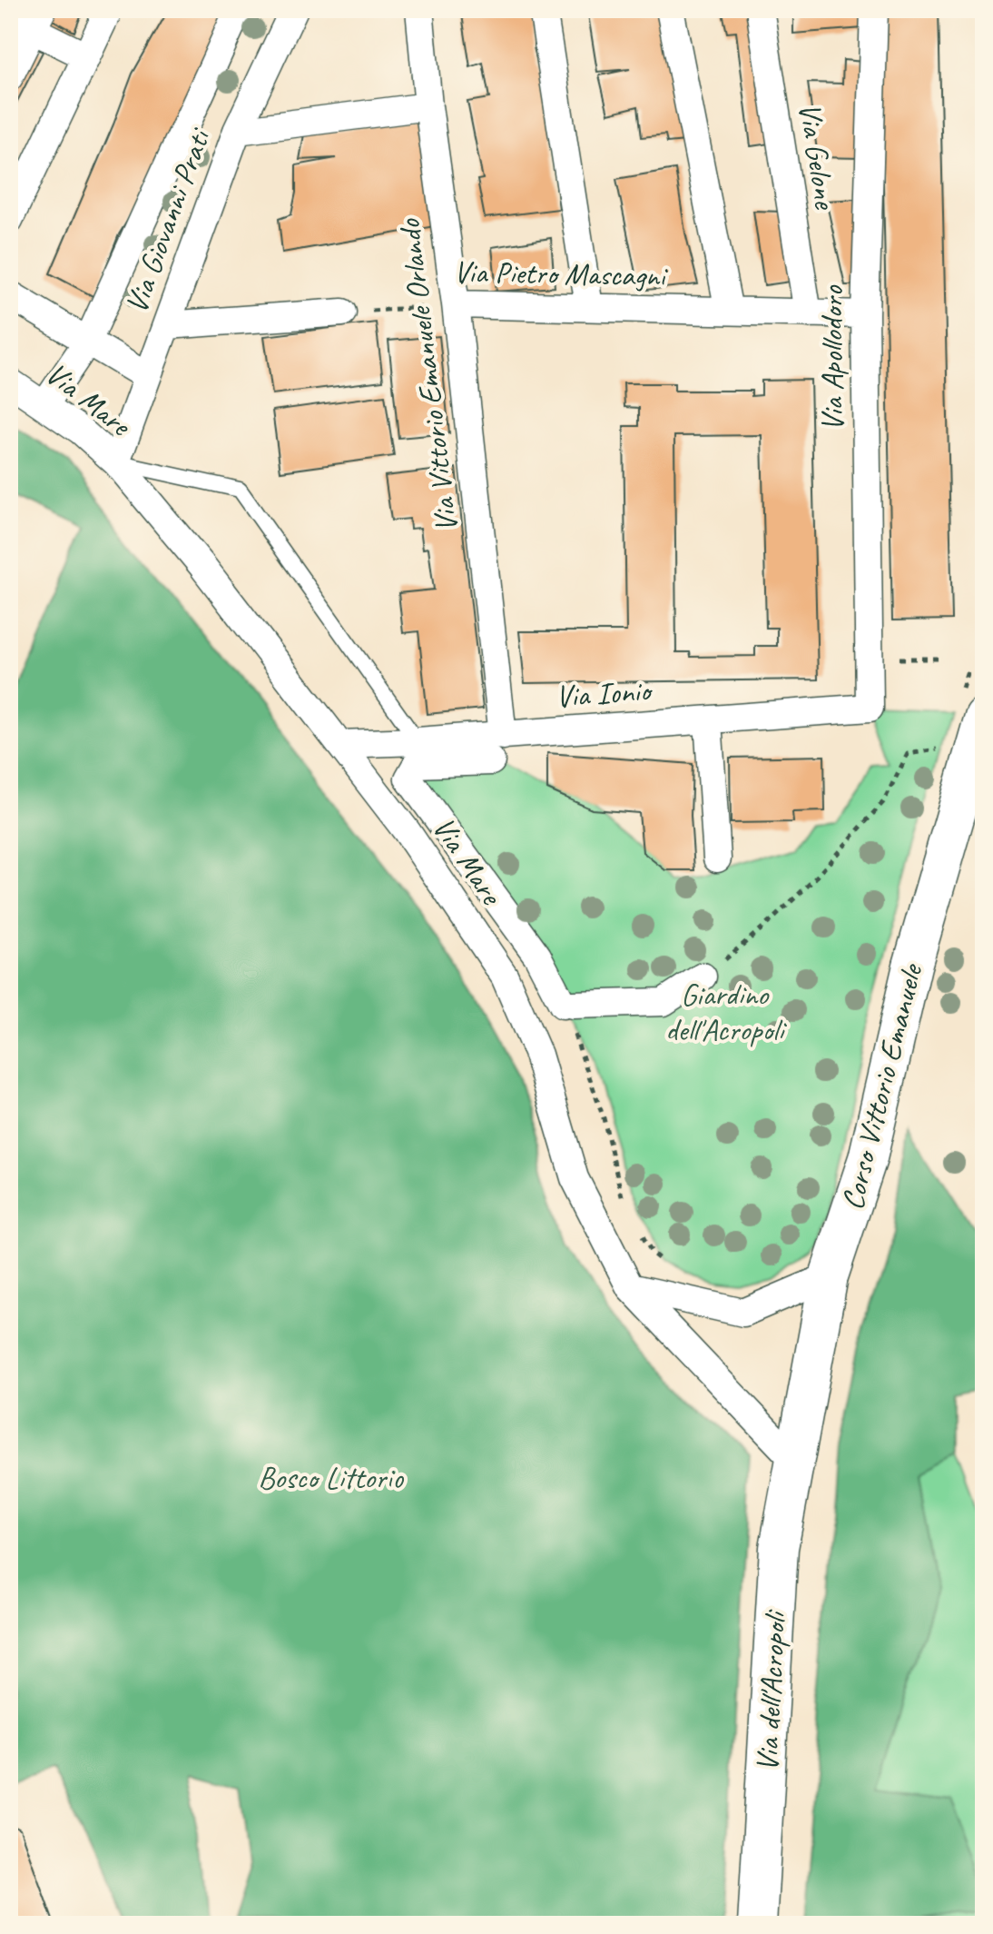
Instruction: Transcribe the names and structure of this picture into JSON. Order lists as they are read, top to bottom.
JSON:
{
  "streets": {
    "street": [
      "Via Gelone",
      "Via Giovanni Prati",
      "Via Pietro Mascagni",
      "Via Apollodoro",
      "Via Vittorio Emanuele Orlando",
      "Via Mare",
      "Via Ionio",
      "Corso Vittorio Emanuele",
      "Via dell'Acropoli"
    ]
  },
  "crossings": [
    ["Via Gelone", "Via Pietro Mascagni"],
    ["Via Giovanni Prati", "Via Mare"],
    ["Via Pietro Mascagni", "Via Apollodoro"],
    ["Via Pietro Mascagni", "Via Vittorio Emanuele Orlando"],
    ["Via Apollodoro", "Via Ionio"],
    ["Via Vittorio Emanuele Orlando", "Via Ionio"],
    ["Via Mare", "Via Ionio"],
    ["Via Mare", "Corso Vittorio Emanuele"],
    ["Via Mare", "Via dell'Acropoli"],
    ["Corso Vittorio Emanuele", "Via dell'Acropoli"]
  ],
  "parks": ["Giardino dell'Acropoli", "Bosco Littorio"]
}
